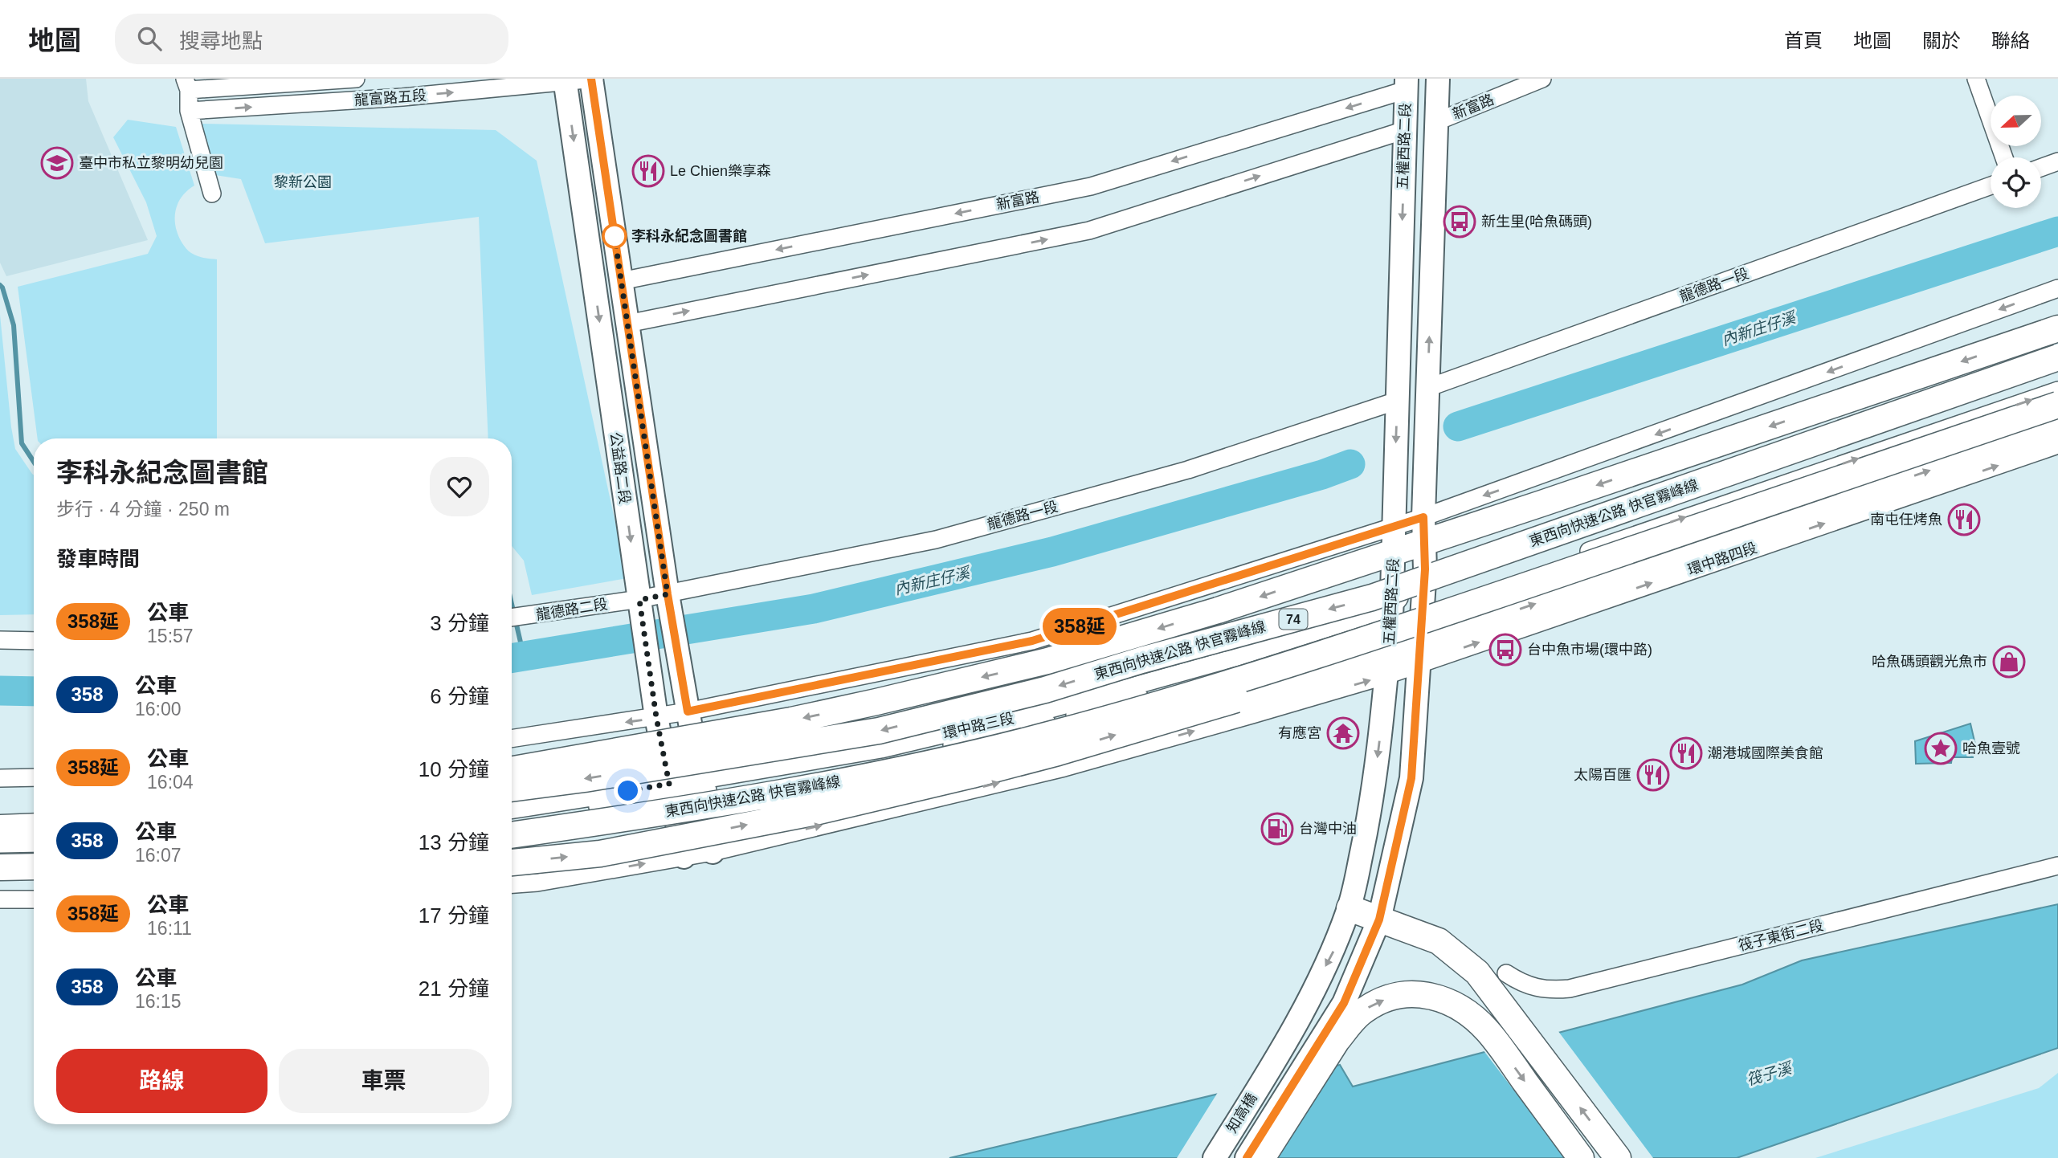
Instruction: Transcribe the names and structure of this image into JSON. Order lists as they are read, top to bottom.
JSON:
{
  "streets": {
    "highway": ["東西向快速公路 快官霧峰線", "74"],
    "main road": ["五權西路二段", "公益路二段", "知高橋"],
    "street": [
      "龍富路五段",
      "新富路",
      "龍德路一段",
      "環中路四段",
      "龍德路二段",
      "環中路三段",
      "筏子東街二段"
    ]
  },
  "crossings": [
    ["龍富路五段", "公益路二段"],
    ["新富路", "五權西路二段"],
    ["新富路", "公益路二段"],
    ["五權西路二段", "龍德路一段"],
    ["五權西路二段", "環中路三段"],
    ["五權西路二段", "知高橋"],
    ["龍德路一段", "公益路二段"],
    ["龍德路一段", "龍德路二段"],
    ["公益路二段", "龍德路二段"],
    ["公益路二段", "環中路三段"]
  ],
  "water": ["內新庄仔溪", "筏子溪"],
  "parks": ["黎新公園"],
  "places": {
    "school or university": ["臺中市私立黎明幼兒園"],
    "restaurant": [
      "Le Chien樂享森",
      "南屯任烤魚",
      "潮港城國際美食館",
      "太陽百匯"
    ],
    "bus stop": ["新生里(哈魚碼頭)", "台中魚市場(環中路)"],
    "other": ["李科永紀念圖書館"],
    "shop": ["哈魚碼頭觀光魚市"],
    "temple": ["有應宮"],
    "place": ["哈魚壹號"],
    "fuel station": ["台灣中油"]
  },
  "lines": ["bus line 358延"],
  "north": "left",
  "page": {
    "header": "地圖",
    "search": "搜尋地點",
    "nav": [
      "首頁",
      "地圖",
      "關於",
      "聯絡"
    ],
    "on_map": "358延",
    "heading": [
      ["李科永紀念圖書館", "步行 · 4 分鐘 · 250 m"],
      "發車時間"
    ],
    "list": [
      {
        "mark": "358延",
        "name": "公車",
        "note": "15:57",
        "value": "3 分鐘"
      },
      {
        "mark": "358",
        "name": "公車",
        "note": "16:00",
        "value": "6 分鐘"
      },
      {
        "mark": "358延",
        "name": "公車",
        "note": "16:04",
        "value": "10 分鐘"
      },
      {
        "mark": "358",
        "name": "公車",
        "note": "16:07",
        "value": "13 分鐘"
      },
      {
        "mark": "358延",
        "name": "公車",
        "note": "16:11",
        "value": "17 分鐘"
      },
      {
        "mark": "358",
        "name": "公車",
        "note": "16:15",
        "value": "21 分鐘"
      }
    ],
    "buttons": ["路線", "車票"]
  }
}
